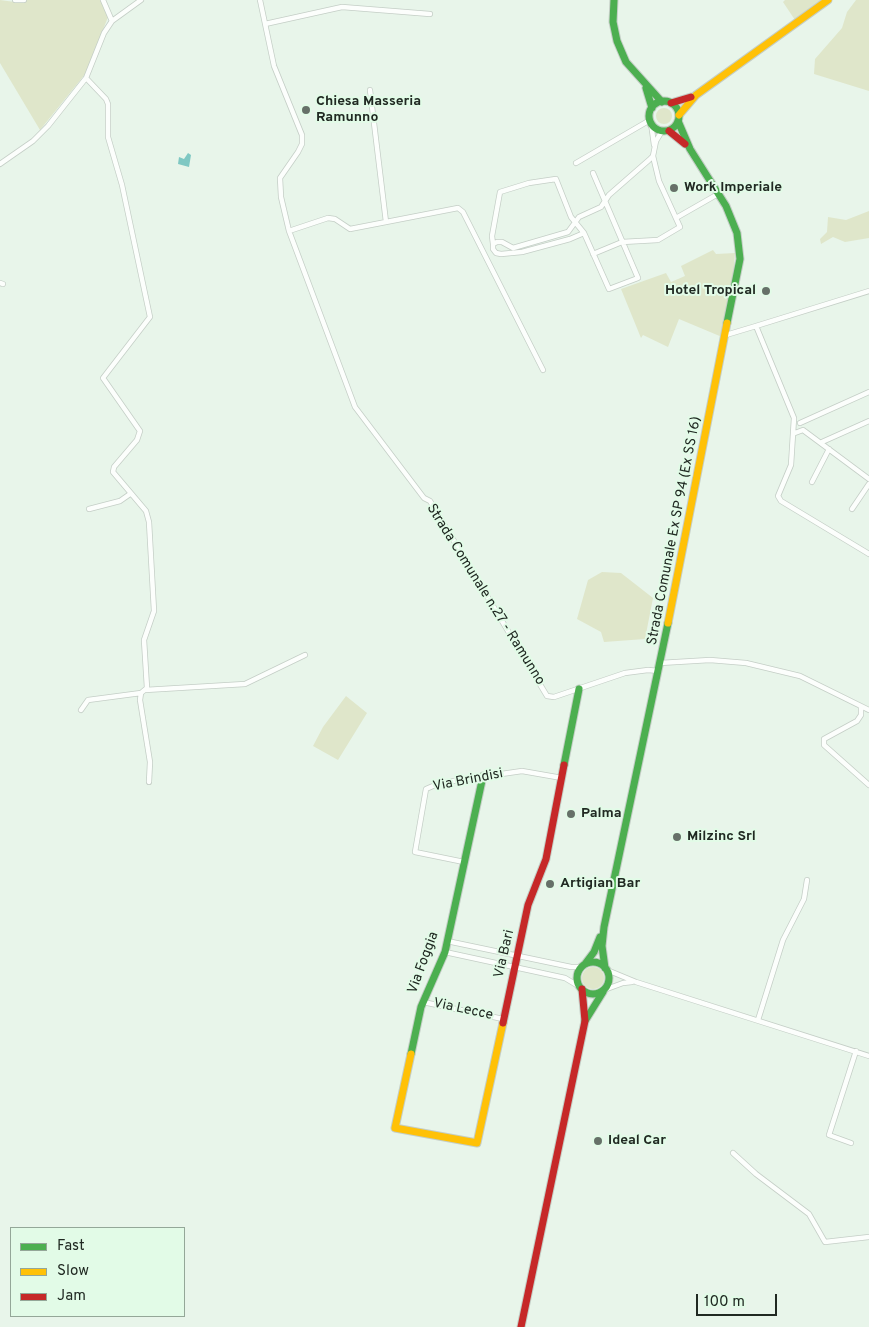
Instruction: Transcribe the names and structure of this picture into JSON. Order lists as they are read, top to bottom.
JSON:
{
  "streets": {
    "main road": ["Strada Comunale Ex SP 94 (Ex SS 16)", "Via Bari", "Via Foggia"],
    "street": ["Strada Comunale n.27 - Ramunno", "Via Brindisi", "Via Lecce"]
  },
  "crossings": [
    ["Strada Comunale n.27 - Ramunno", "Via Bari"],
    ["Via Brindisi", "Via Bari"],
    ["Via Brindisi", "Via Foggia"],
    ["Via Bari", "Via Foggia"],
    ["Via Bari", "Via Lecce"],
    ["Via Foggia", "Via Lecce"]
  ],
  "places": [
    "Chiesa Masseria Ramunno",
    "Work Imperiale",
    "Hotel Tropical",
    "Palma",
    "Milzinc Srl",
    "Artigian Bar",
    "Ideal Car"
  ],
  "legend": ["Fast", "Slow", "Jam"],
  "scale_bar": "100 m"
}
